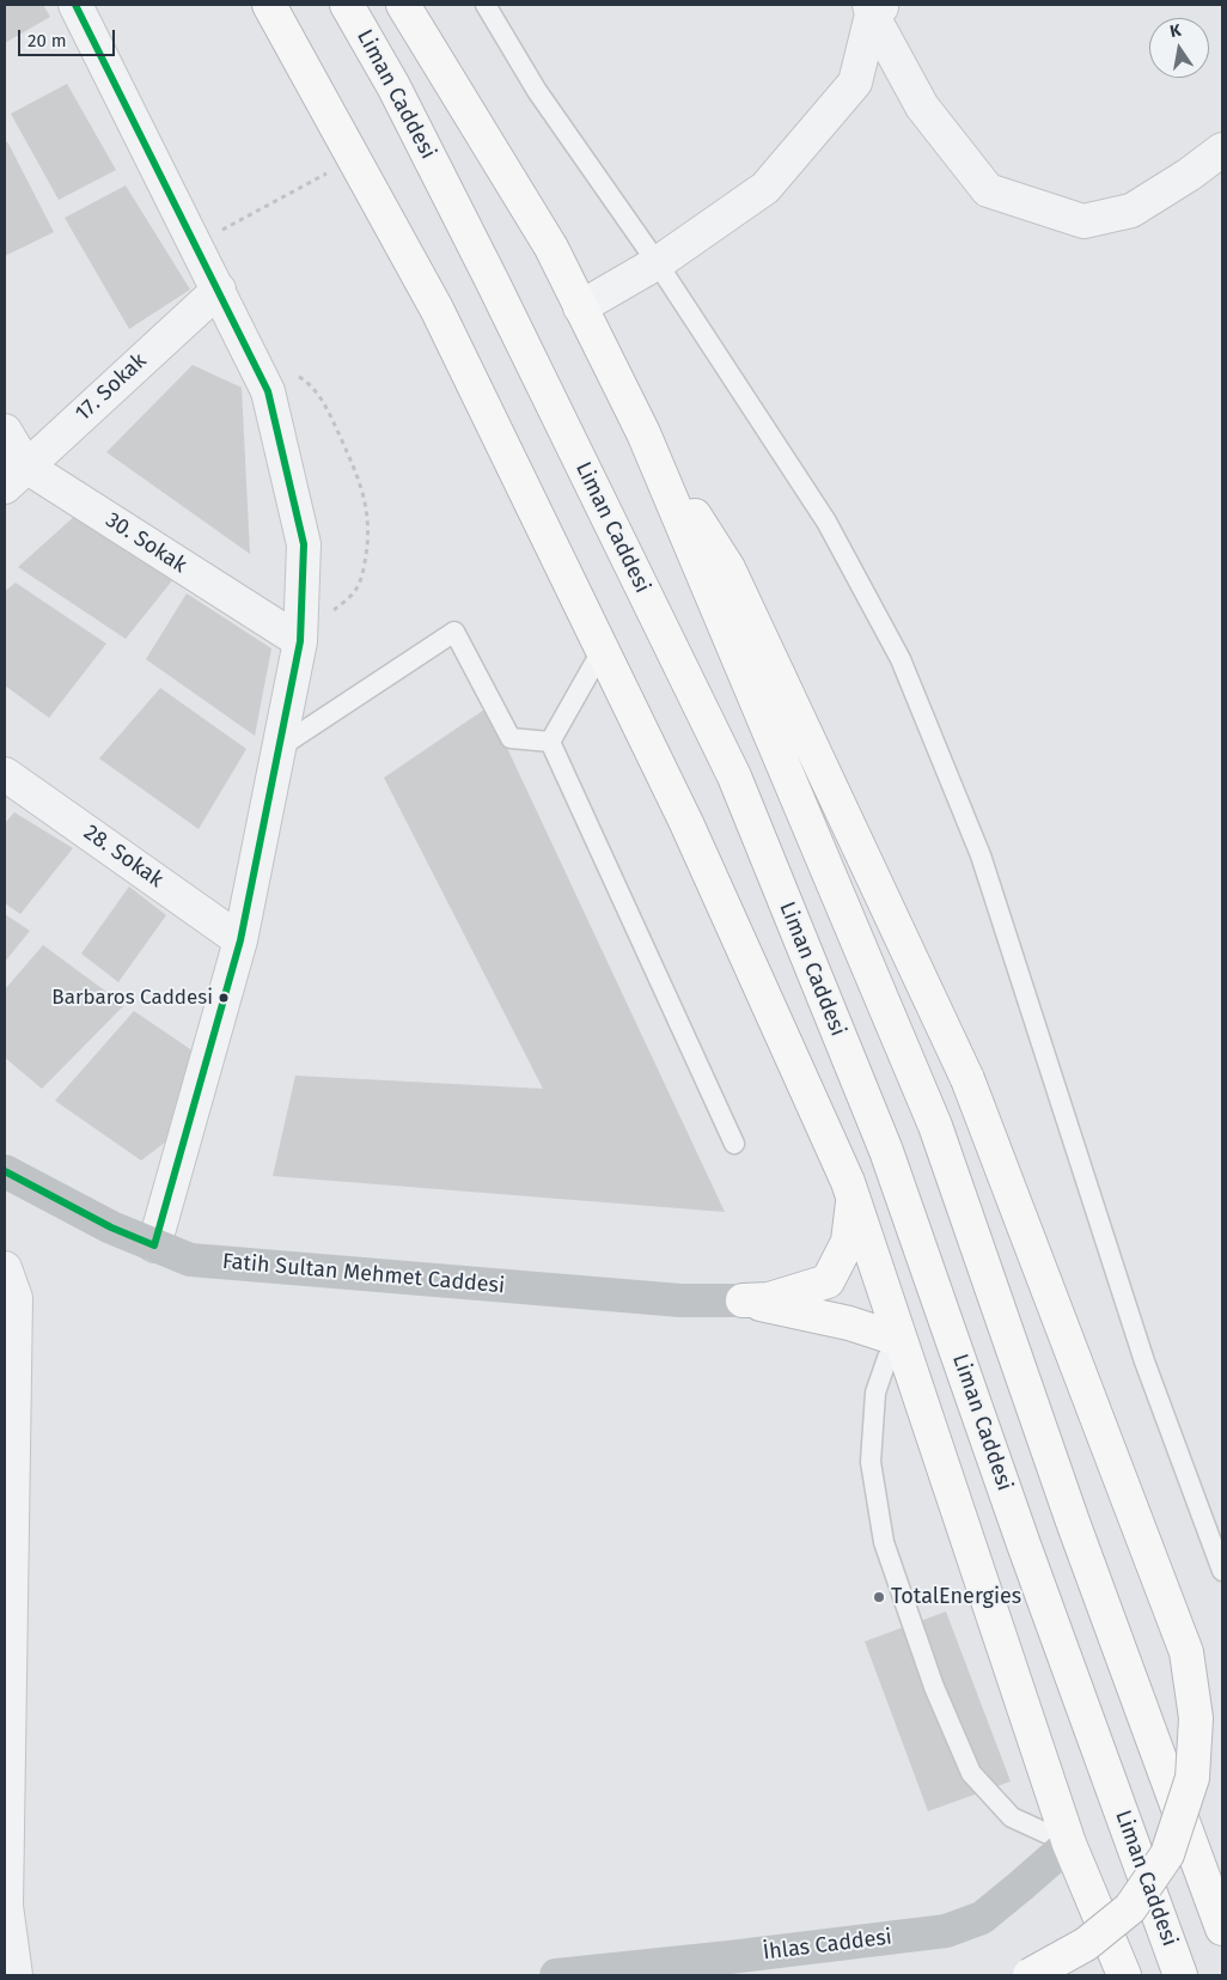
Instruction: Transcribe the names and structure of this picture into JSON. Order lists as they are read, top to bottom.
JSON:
{
  "streets": {
    "highway": ["Liman Caddesi"],
    "main road": ["Fatih Sultan Mehmet Caddesi", "İhlas Caddesi"],
    "street": ["17. Sokak", "30. Sokak", "28. Sokak"]
  },
  "crossings": [
    ["17. Sokak", "30. Sokak"]
  ],
  "places": ["Barbaros Caddesi", "TotalEnergies"],
  "scale_bar": "20 m",
  "north": "top"
}
